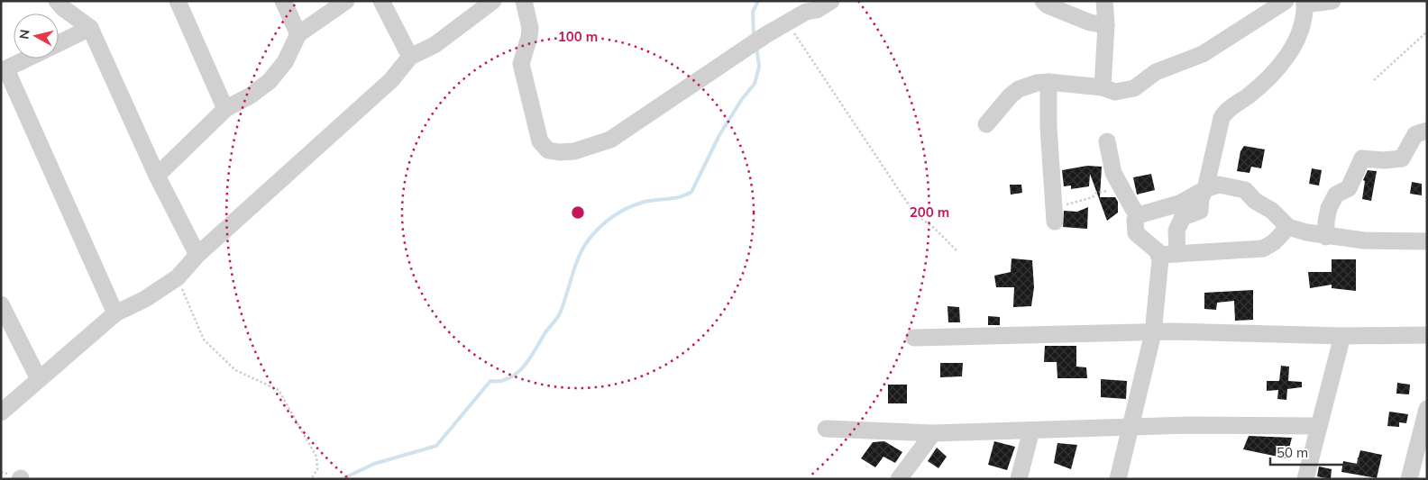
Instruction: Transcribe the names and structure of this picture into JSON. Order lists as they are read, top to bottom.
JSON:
{
  "scale_bar": "50 m",
  "north": "left",
  "rings": ["100 m", "200 m"]
}
